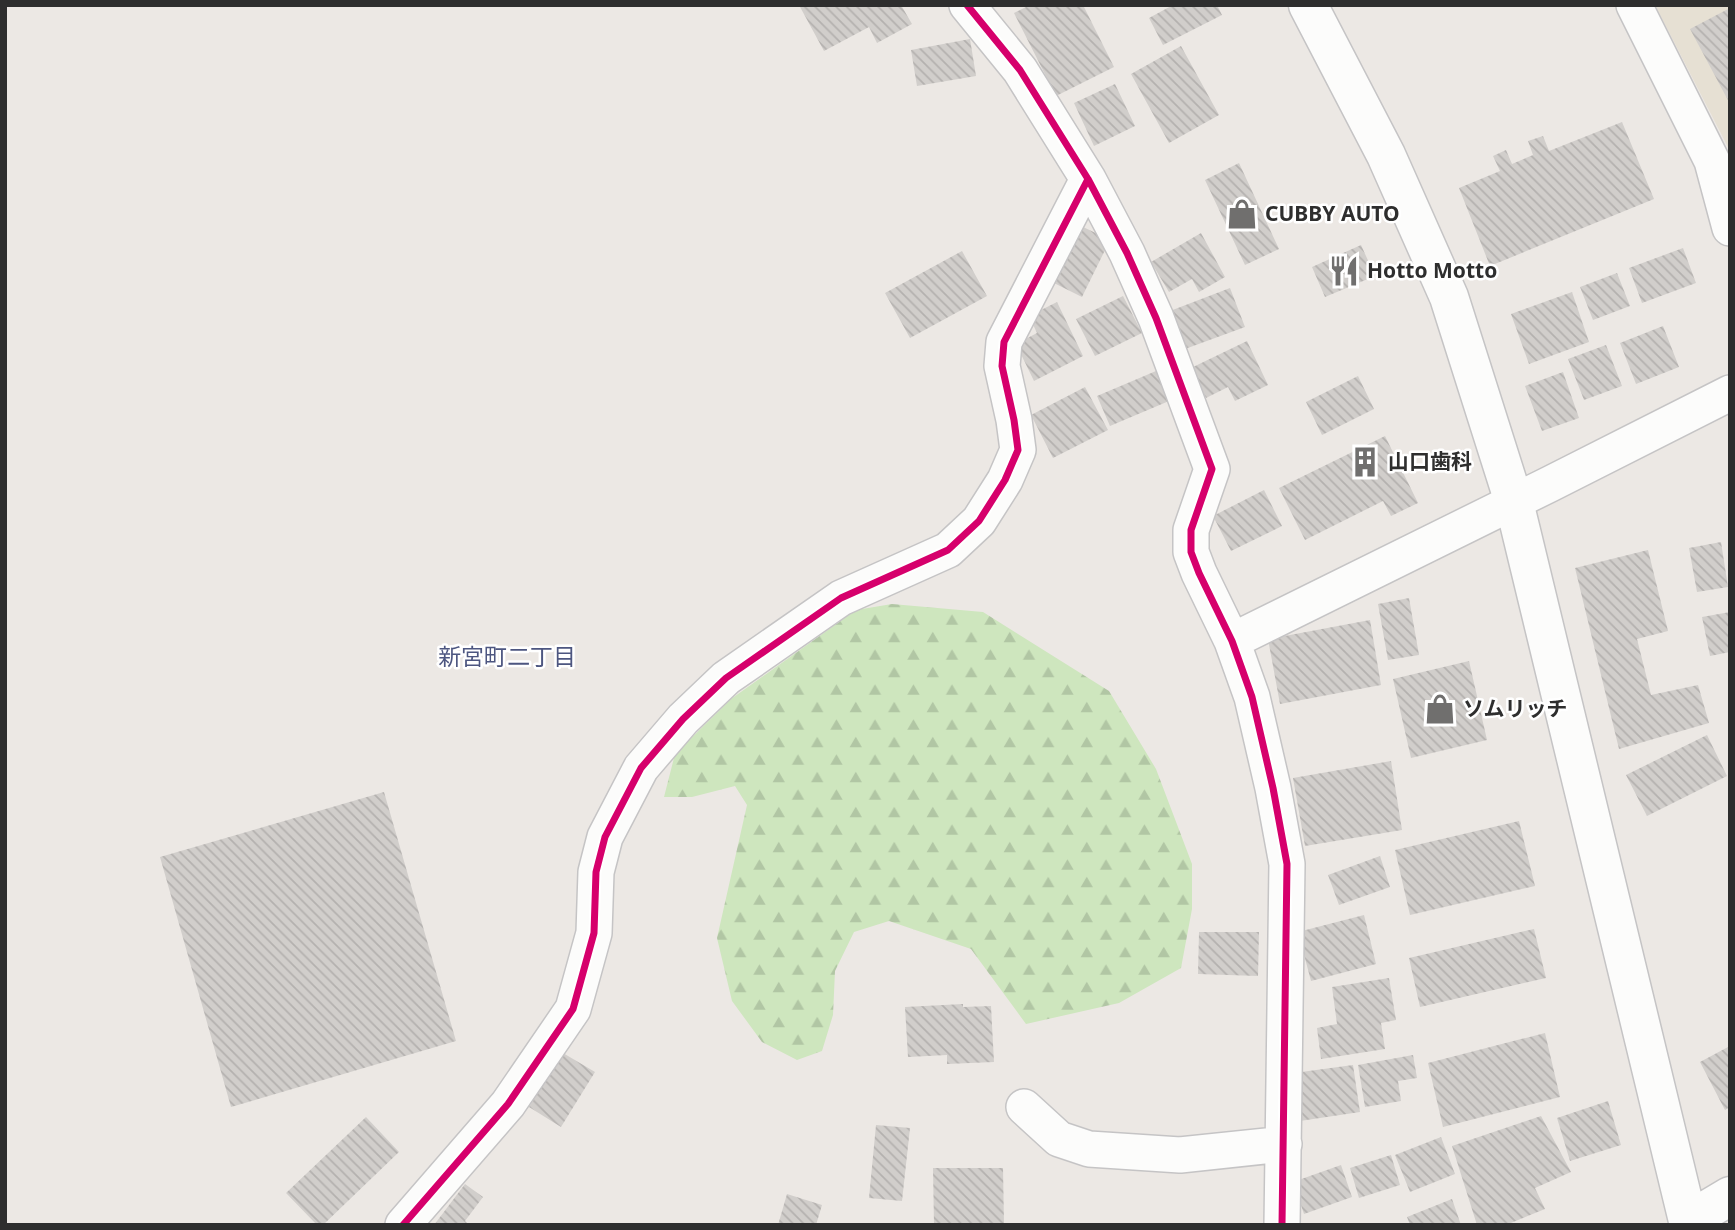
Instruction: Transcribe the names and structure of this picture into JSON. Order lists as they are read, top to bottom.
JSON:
{
  "districts": ["新宮町二丁目"],
  "places": {
    "shop": ["CUBBY AUTO", "ソムリッチ"],
    "restaurant": ["Hotto Motto"],
    "building": ["山口歯科"]
  }
}
